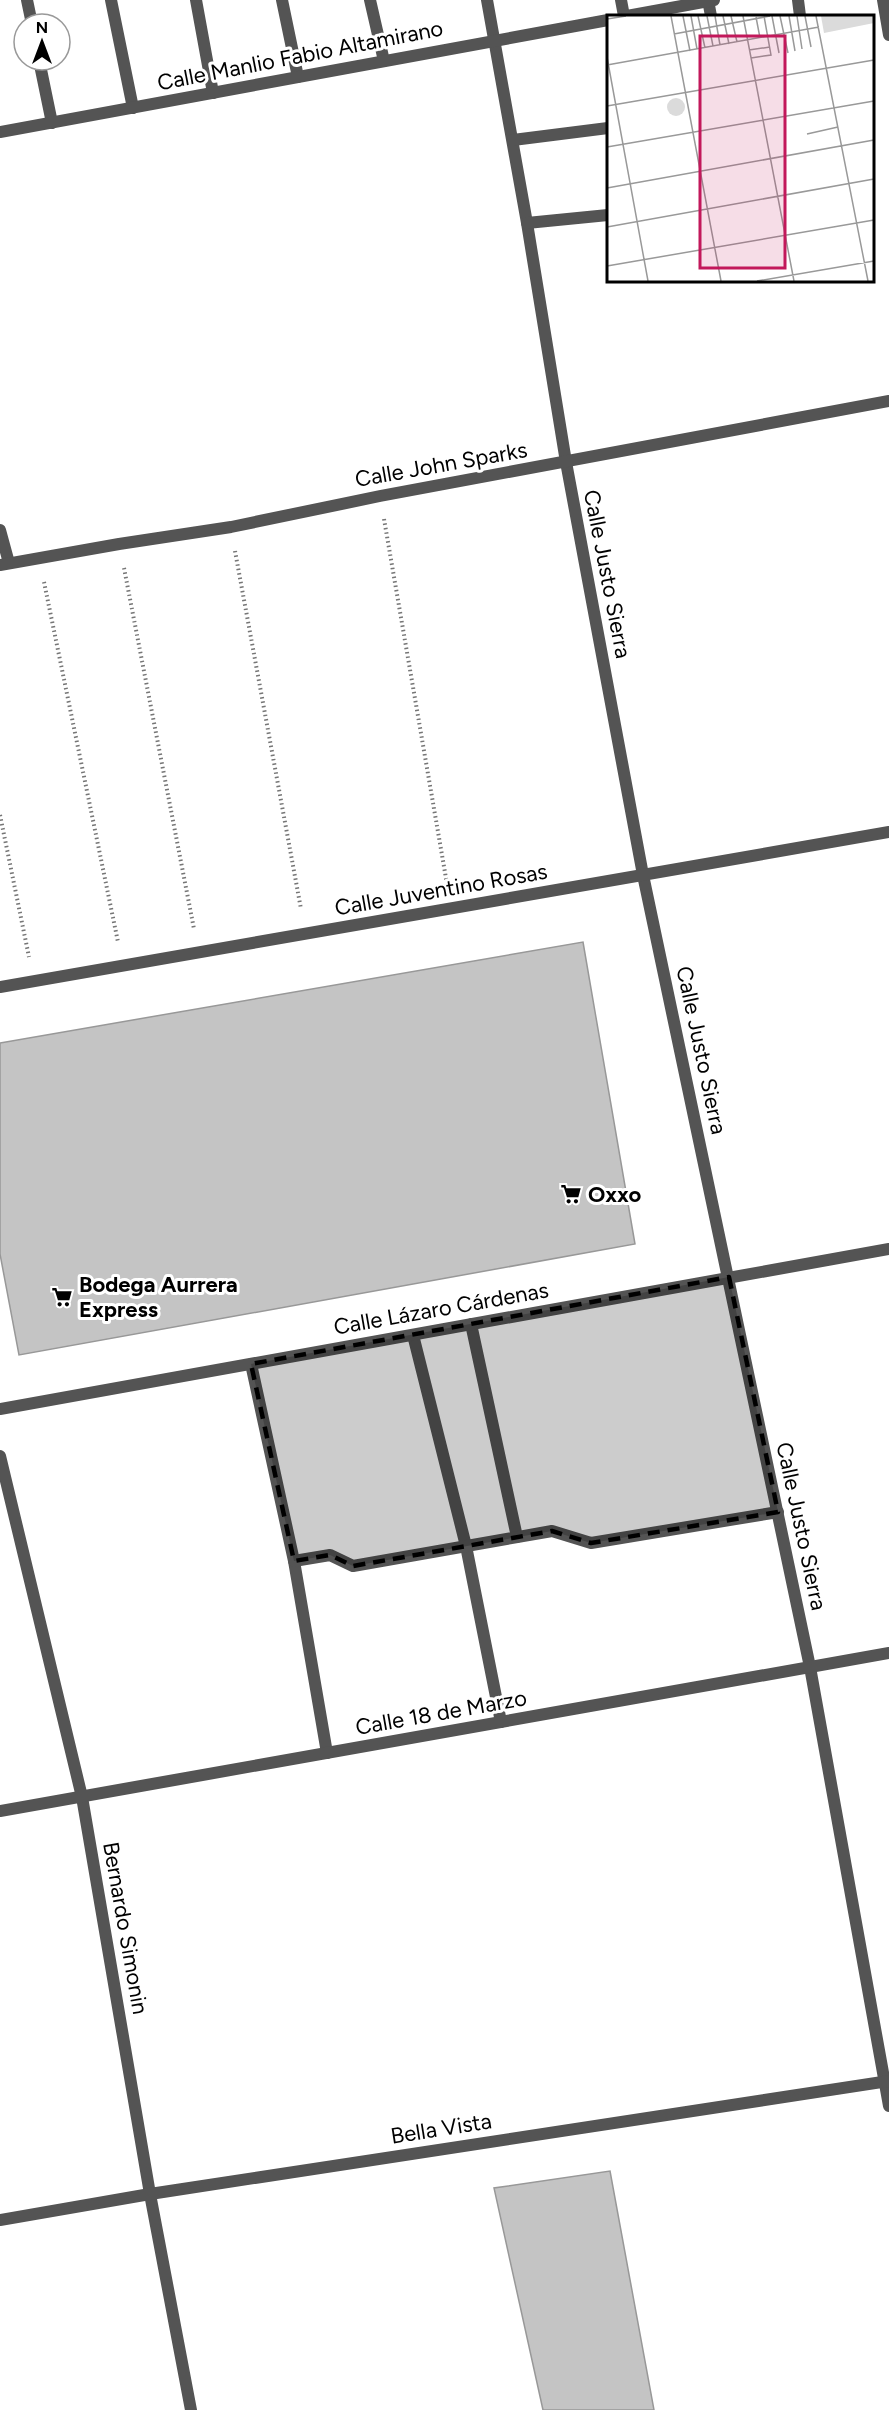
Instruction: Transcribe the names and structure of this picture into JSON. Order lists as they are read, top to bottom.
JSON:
{
  "streets": {
    "street": [
      "Calle Manlio Fabio Altamirano",
      "Calle John Sparks",
      "Calle Justo Sierra",
      "Calle Juventino Rosas",
      "Calle Lázaro Cárdenas",
      "Calle 18 de Marzo",
      "Bernardo Simonin",
      "Bella Vista"
    ]
  },
  "crossings": [
    ["Calle Manlio Fabio Altamirano", "Calle Justo Sierra"],
    ["Calle John Sparks", "Calle Justo Sierra"],
    ["Calle Justo Sierra", "Calle Juventino Rosas"],
    ["Calle Justo Sierra", "Calle Lázaro Cárdenas"],
    ["Calle Justo Sierra", "Calle 18 de Marzo"],
    ["Calle Justo Sierra", "Bella Vista"],
    ["Calle 18 de Marzo", "Bernardo Simonin"],
    ["Bernardo Simonin", "Bella Vista"]
  ],
  "places": {
    "supermarket": ["Oxxo", "Bodega Aurrera Express"]
  },
  "north": "top"
}
